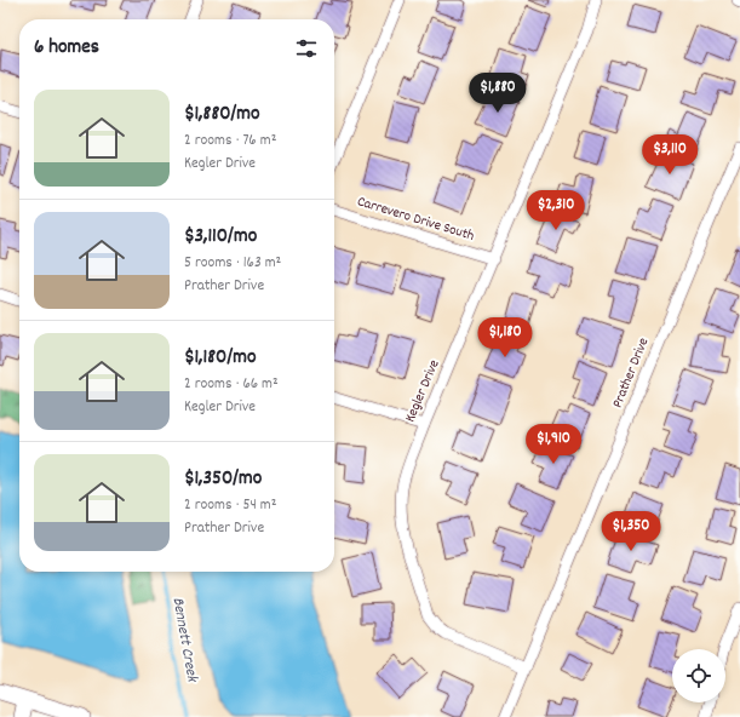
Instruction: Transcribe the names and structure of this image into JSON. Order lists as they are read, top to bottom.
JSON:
{
  "streets": {
    "street": ["Carrevero Drive South", "Prather Drive", "Kegler Drive"]
  },
  "crossings": [
    ["Carrevero Drive South", "Kegler Drive"],
    ["Prather Drive", "Kegler Drive"]
  ],
  "water": ["Bennett Creek"],
  "page": {
    "heading": "6 homes",
    "price": [
      "$1,880",
      "$3,110",
      "$2,310",
      "$1,180",
      "$1,910",
      "$1,350"
    ],
    "list": [
      {
        "name": "$1,880/mo",
        "note": "2 rooms · 76 m² · Kegler Drive"
      },
      {
        "name": "$3,110/mo",
        "note": "5 rooms · 163 m² · Prather Drive"
      },
      {
        "name": "$1,180/mo",
        "note": "2 rooms · 66 m² · Kegler Drive"
      },
      {
        "name": "$1,350/mo",
        "note": "2 rooms · 54 m² · Prather Drive"
      }
    ]
  }
}
